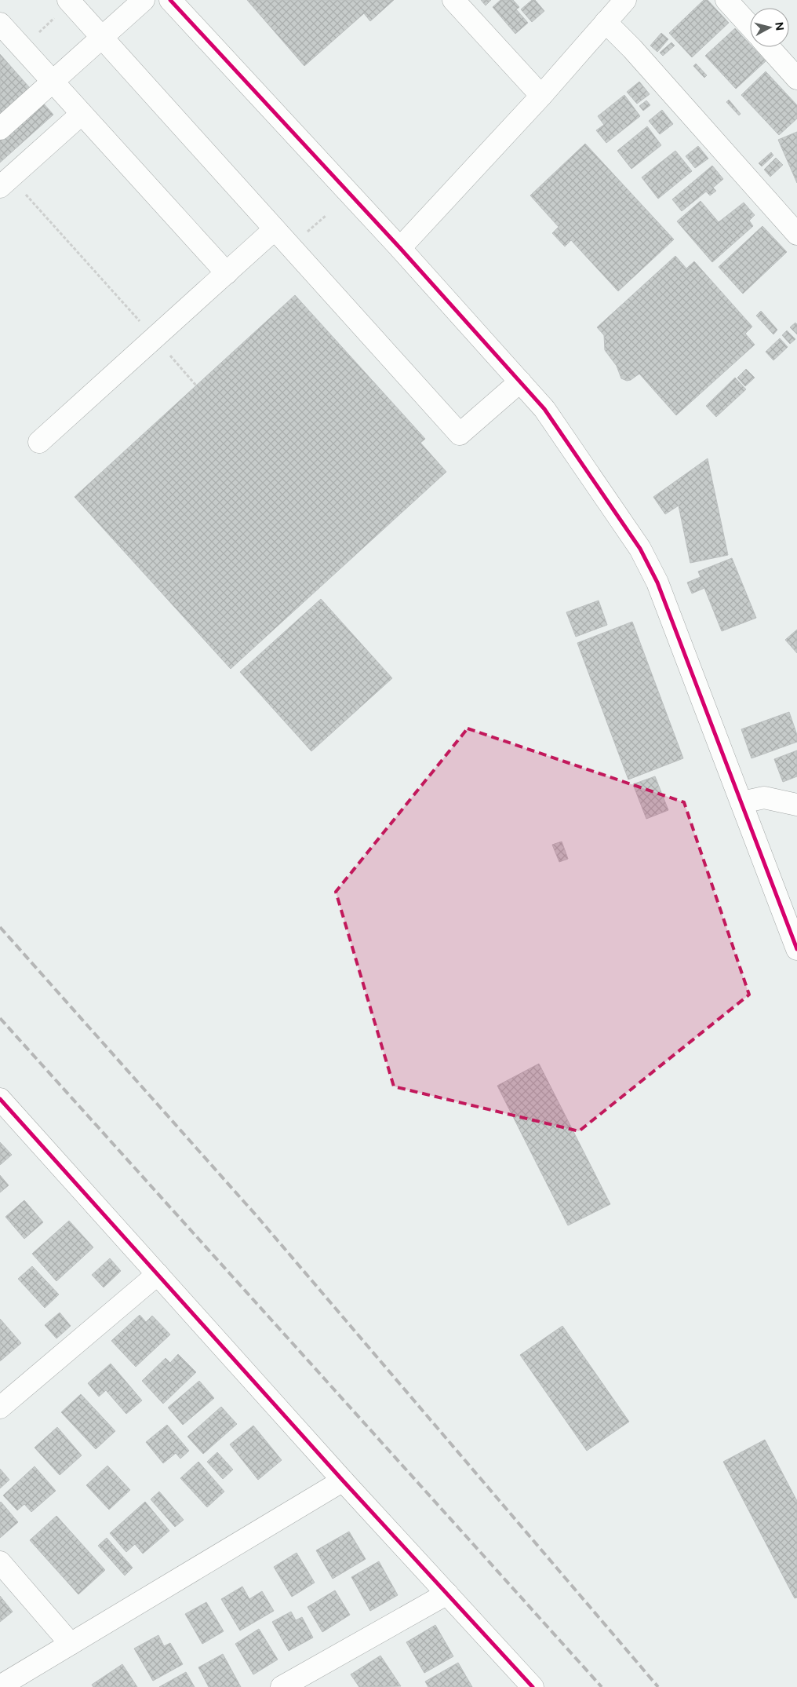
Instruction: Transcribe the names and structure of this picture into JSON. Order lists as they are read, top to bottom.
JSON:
{
  "north": "right"
}
